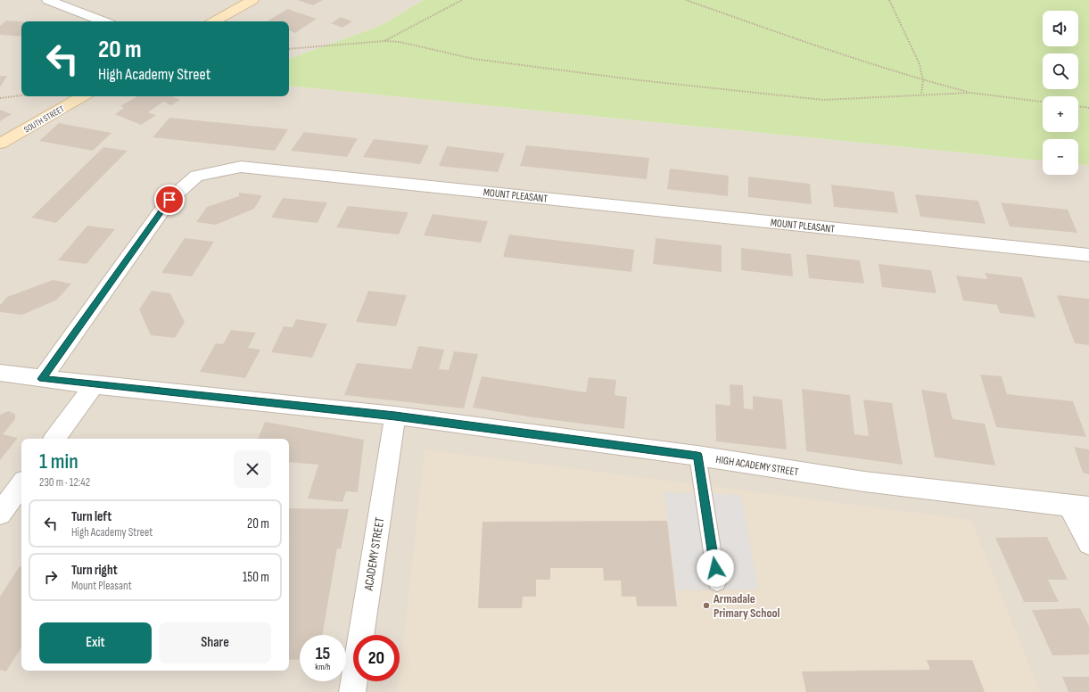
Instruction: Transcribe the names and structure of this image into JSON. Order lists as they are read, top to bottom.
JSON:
{
  "streets": {
    "main road": ["SOUTH STREET"],
    "street": ["MOUNT PLEASANT", "HIGH ACADEMY STREET", "ACADEMY STREET"]
  },
  "crossings": [
    ["MOUNT PLEASANT", "HIGH ACADEMY STREET"],
    ["HIGH ACADEMY STREET", "ACADEMY STREET"]
  ],
  "places": ["Armadale Primary School"],
  "page": {
    "map_buttons": ["+", "−"],
    "turn": ["20 m", "High Academy Street"],
    "heading": ["1 min", "230 m · 12:42"],
    "list": [
      {
        "name": "Turn left",
        "note": "High Academy Street",
        "value": "20 m"
      },
      {
        "name": "Turn right",
        "note": "Mount Pleasant",
        "value": "150 m"
      }
    ],
    "buttons": ["Exit", "Share"],
    "speed": "15 km/h",
    "limit": "20"
  }
}
